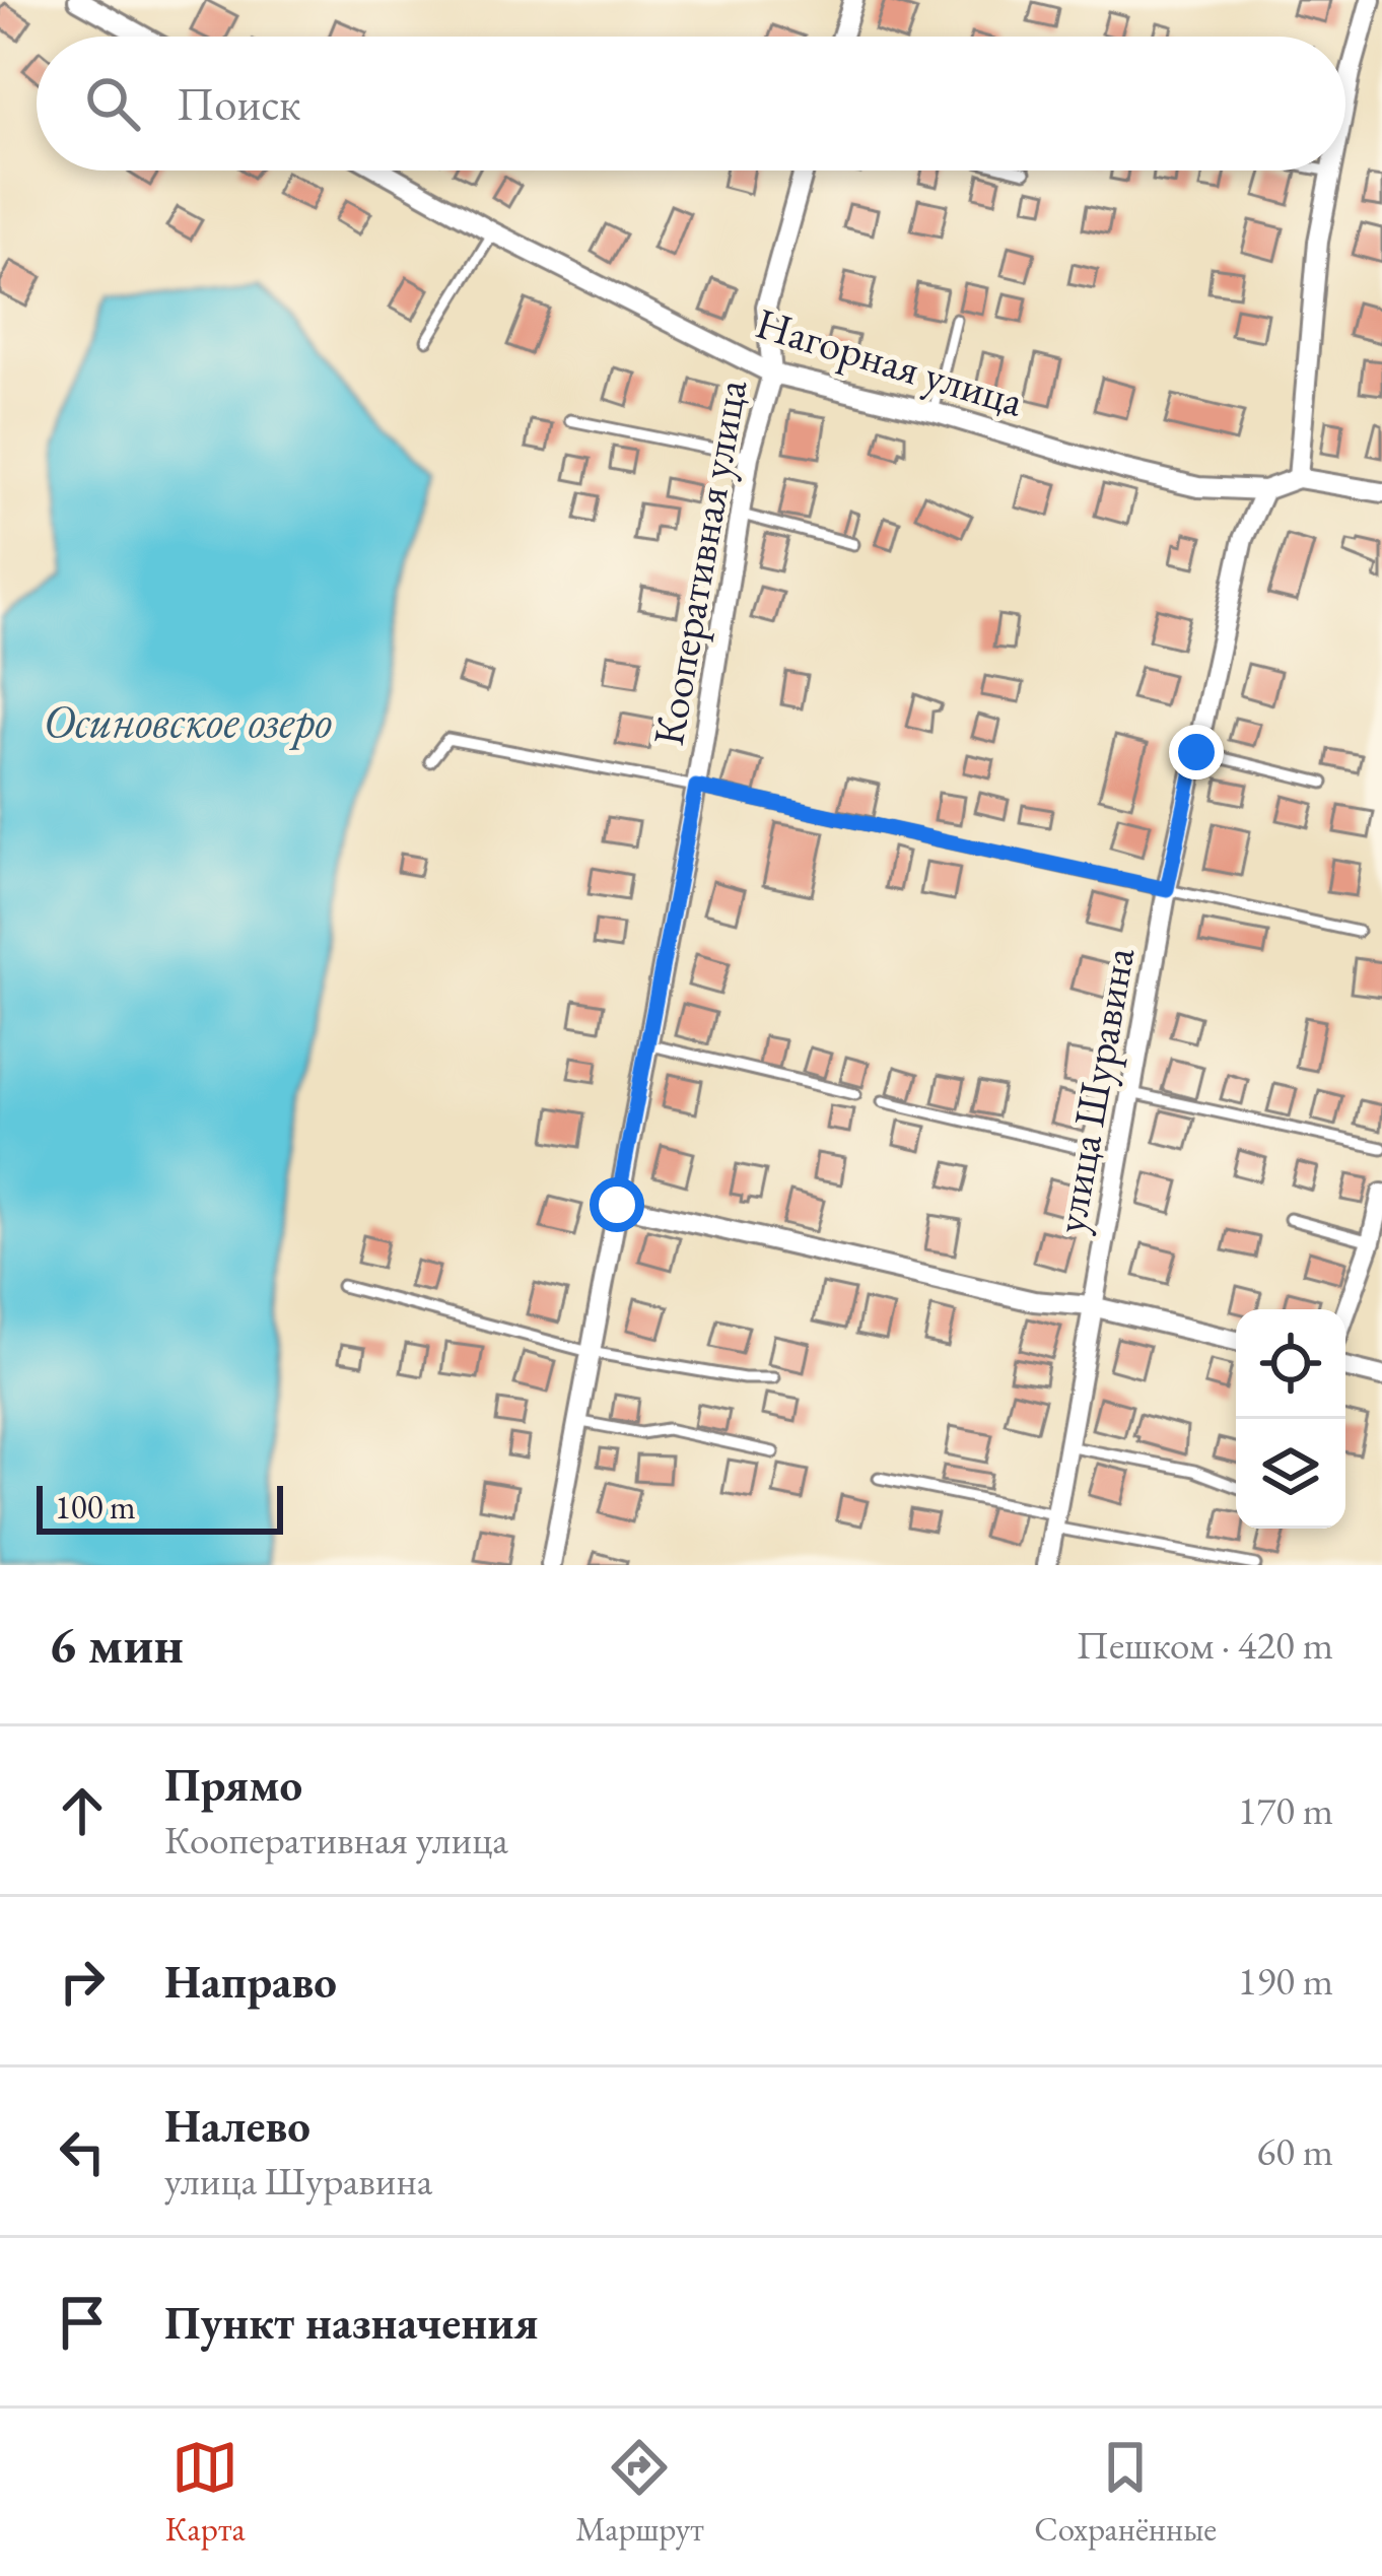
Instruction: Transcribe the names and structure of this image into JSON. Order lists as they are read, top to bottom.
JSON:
{
  "streets": {
    "street": ["Нагорная улица", "Кооперативная улица", "улица Шуравина"]
  },
  "crossings": [
    ["Нагорная улица", "Кооперативная улица"],
    ["Нагорная улица", "улица Шуравина"]
  ],
  "water": ["Осиновское озеро"],
  "scale_bar": "100 m",
  "page": {
    "search": "Поиск",
    "scale": "100 m",
    "heading": ["6 мин", "Пешком · 420 m"],
    "list": [
      ["Прямо", "Кооперативная улица", "170 m"],
      ["Направо", "190 m"],
      ["Налево", "улица Шуравина", "60 m"],
      "Пункт назначения"
    ],
    "nav": ["Карта", "Маршрут", "Сохранённые"]
  }
}
